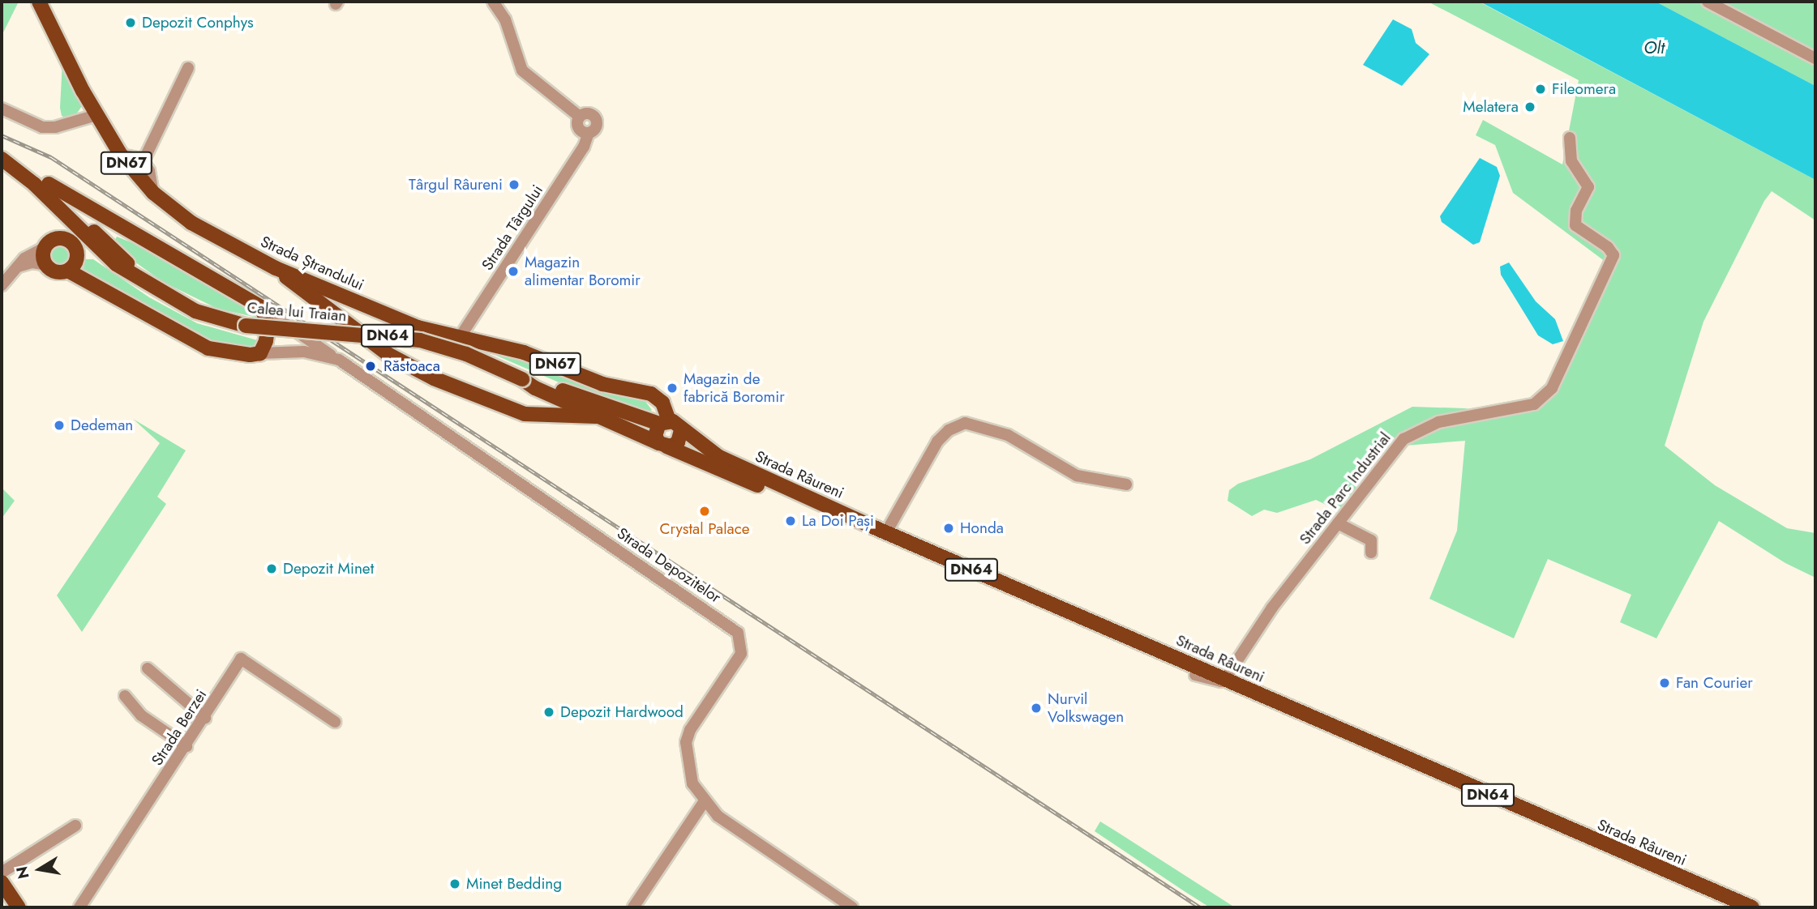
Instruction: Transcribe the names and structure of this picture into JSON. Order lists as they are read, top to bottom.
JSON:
{
  "streets": {
    "main road": [
      "DN67",
      "Strada Ștrandului",
      "Calea lui Traian",
      "DN64",
      "Strada Râureni"
    ],
    "street": [
      "Strada Târgului",
      "Strada Parc Industrial",
      "Strada Depozitelor",
      "Strada Berzei"
    ]
  },
  "crossings": [
    ["DN67", "Strada Ștrandului"],
    ["DN67", "Calea lui Traian"],
    ["Strada Târgului", "Strada Ștrandului"],
    ["Strada Ștrandului", "Calea lui Traian"],
    ["Strada Ștrandului", "DN64"],
    ["Calea lui Traian", "DN64"],
    ["Calea lui Traian", "Strada Râureni"],
    ["DN64", "Strada Râureni"],
    ["Strada Râureni", "Strada Parc Industrial"]
  ],
  "water": ["Olt"],
  "places": [
    "Depozit Conphys",
    "Fileomera",
    "Melatera",
    "Târgul Râureni",
    "Magazin alimentar Boromir",
    "Răstoaca",
    "Magazin de fabrică Boromir",
    "Dedeman",
    "Crystal Palace",
    "La Doi Pași",
    "Honda",
    "Depozit Minet",
    "Fan Courier",
    "Nurvil Volkswagen",
    "Depozit Hardwood",
    "Minet Bedding"
  ],
  "north": "left"
}
